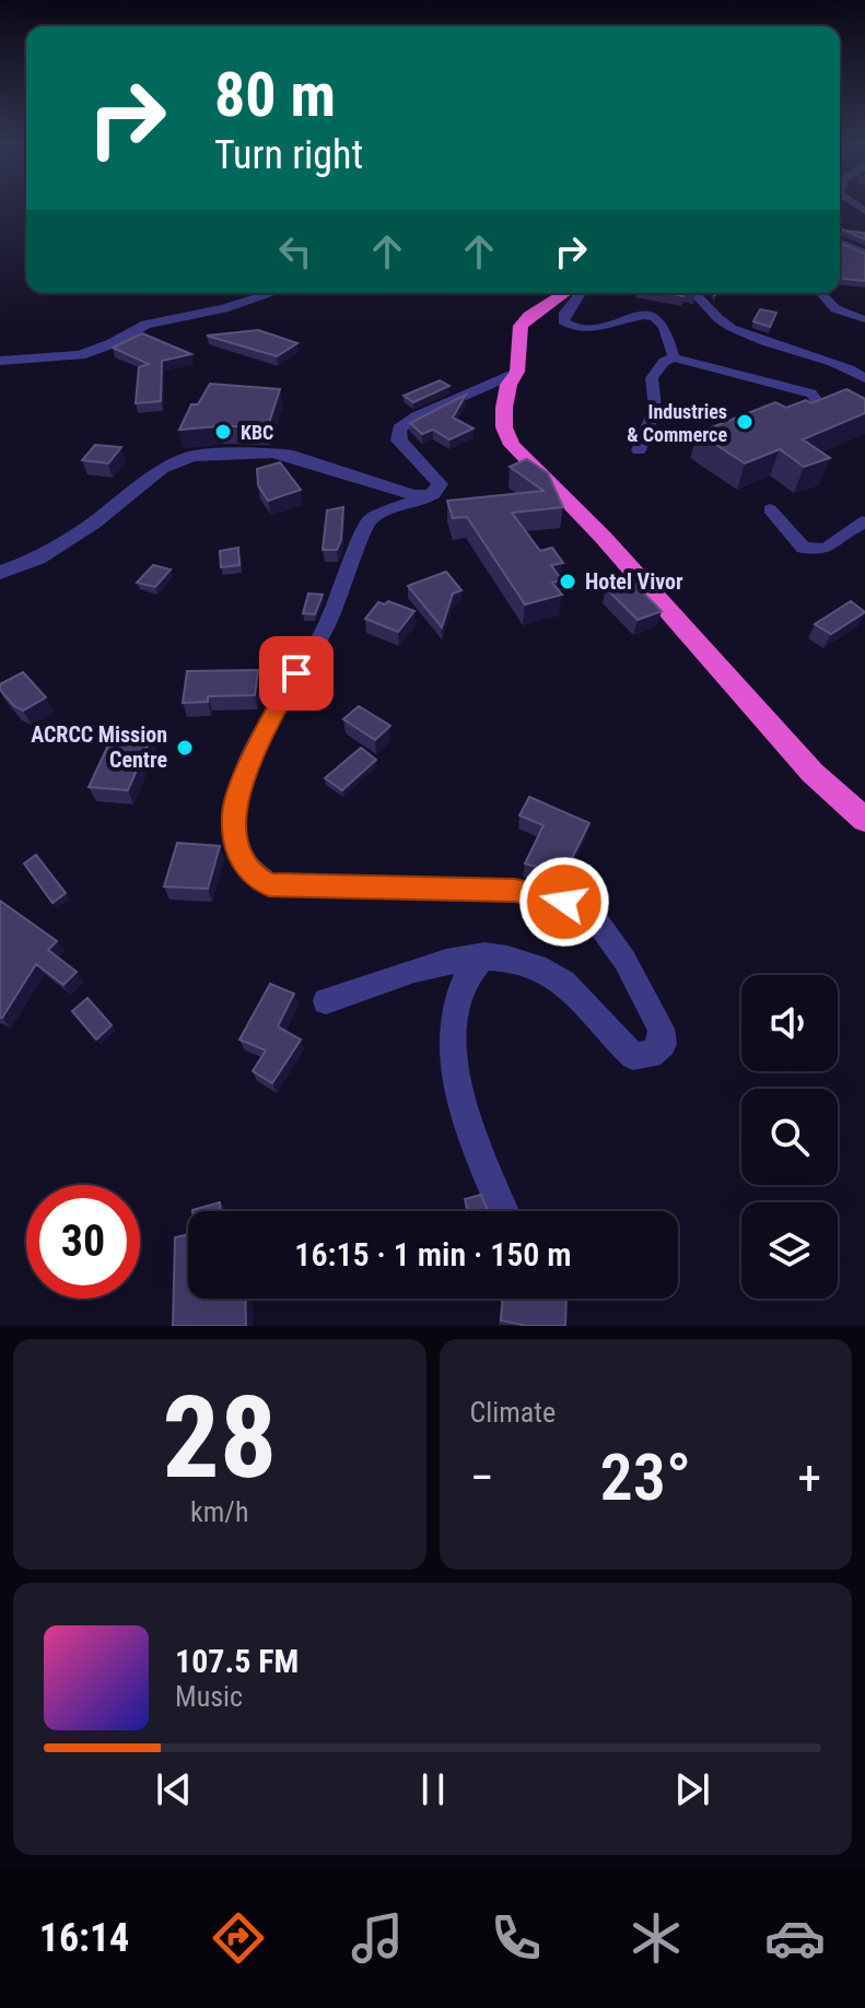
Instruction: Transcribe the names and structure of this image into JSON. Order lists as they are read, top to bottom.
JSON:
{
  "places": [
    "Industries & Commerce",
    "KBC",
    "Hotel Vivor",
    "ACRCC Mission Centre"
  ],
  "page": {
    "turn": ["80 m", "Turn right"],
    "limit": "30",
    "trip": "16:15 · 1 min · 150 m",
    "tile": [
      ["28", "km/h"],
      "Climate"
    ],
    "heat": ["−", "23°", "+"],
    "song": ["107.5 FM", "Music"],
    "tabs": "16:14"
  }
}
